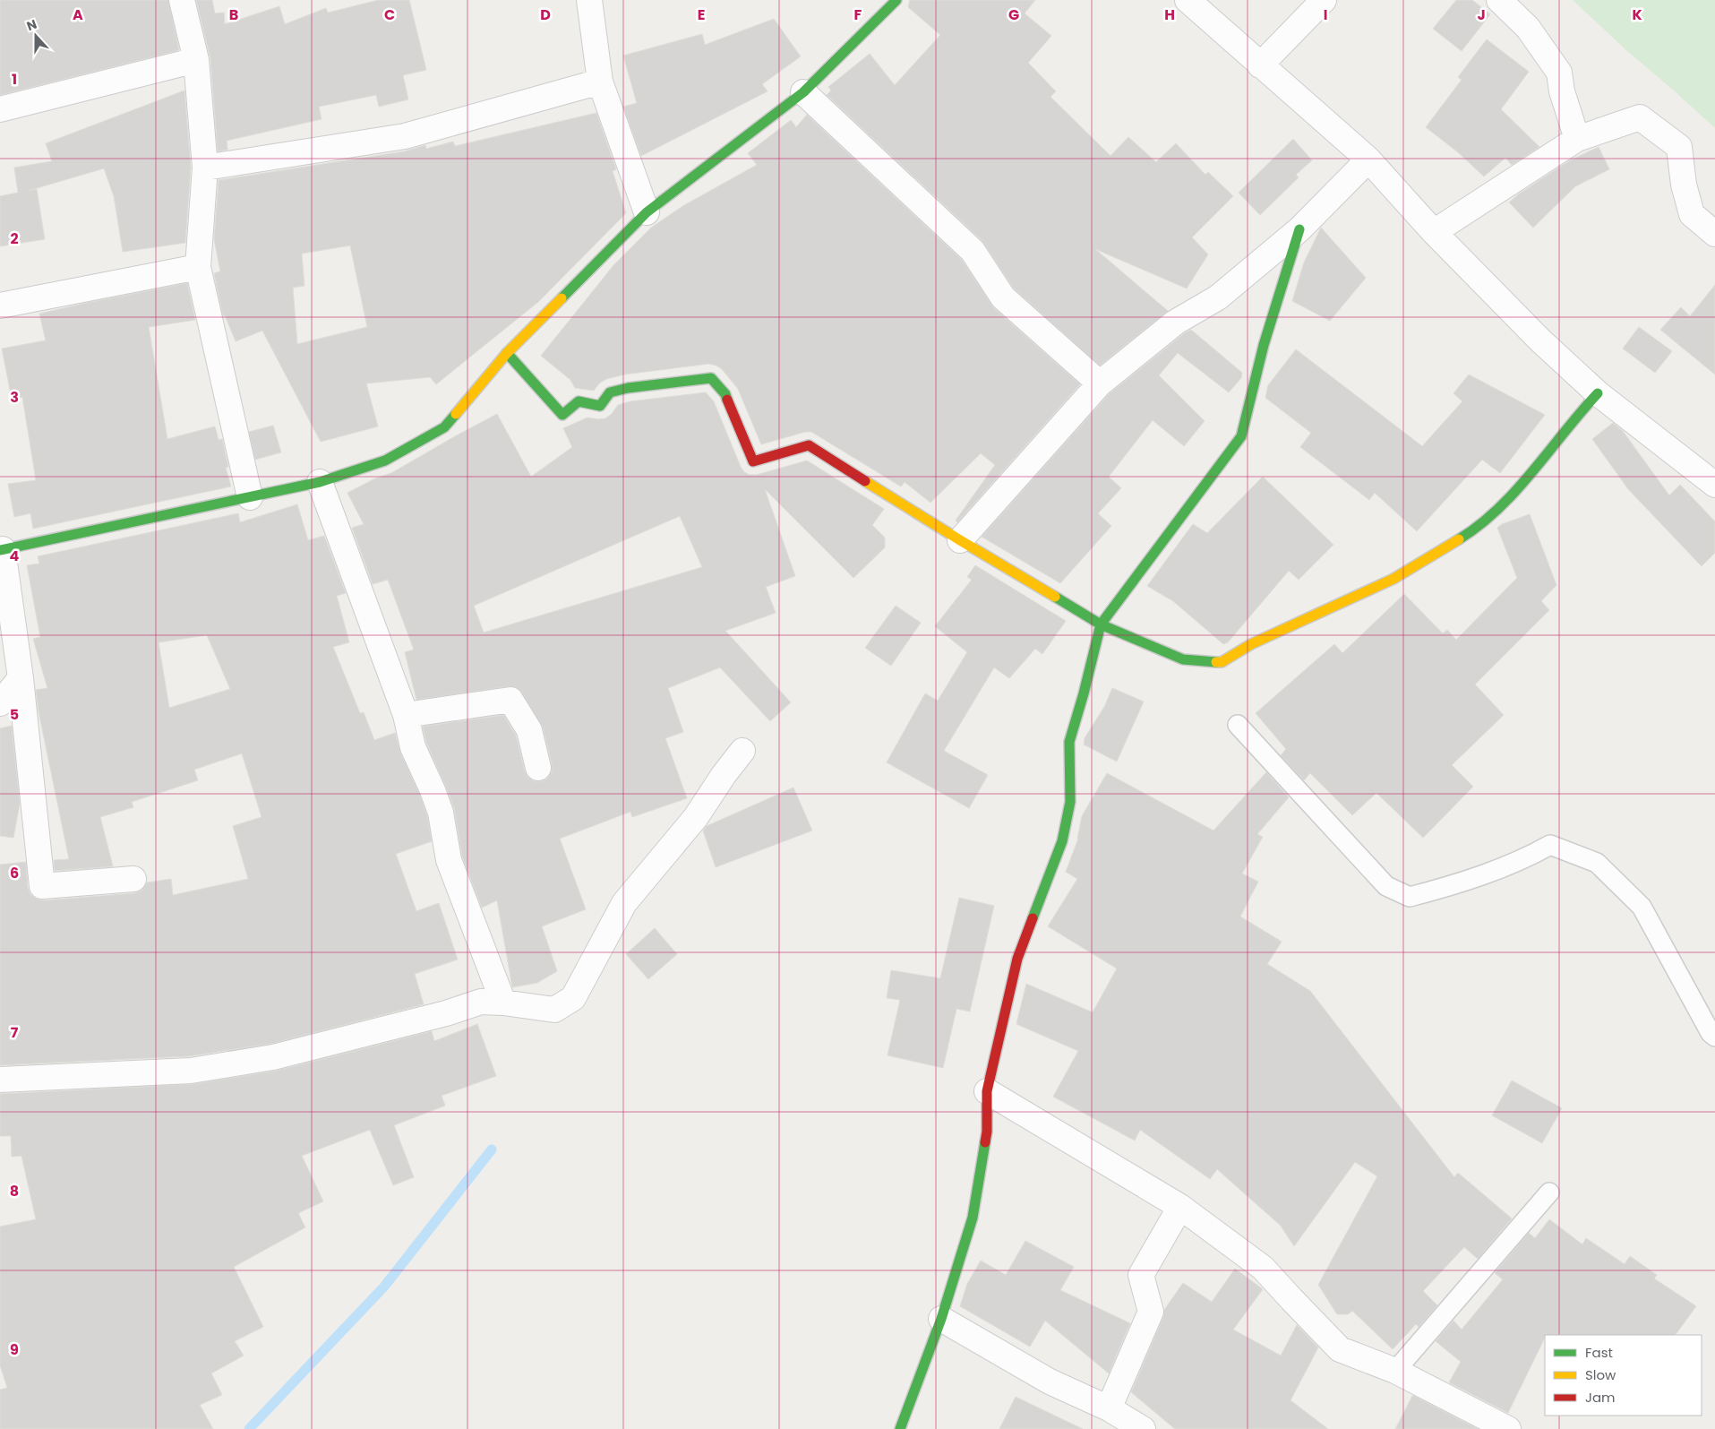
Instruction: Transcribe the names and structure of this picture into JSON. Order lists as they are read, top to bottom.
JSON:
{
  "legend": ["Fast", "Slow", "Jam"],
  "north": "top",
  "grid": {
    "columns": [
      "A",
      "B",
      "C",
      "D",
      "E",
      "F",
      "G",
      "H",
      "I",
      "J",
      "K"
    ],
    "rows": [
      "1",
      "2",
      "3",
      "4",
      "5",
      "6",
      "7",
      "8",
      "9"
    ]
  }
}
